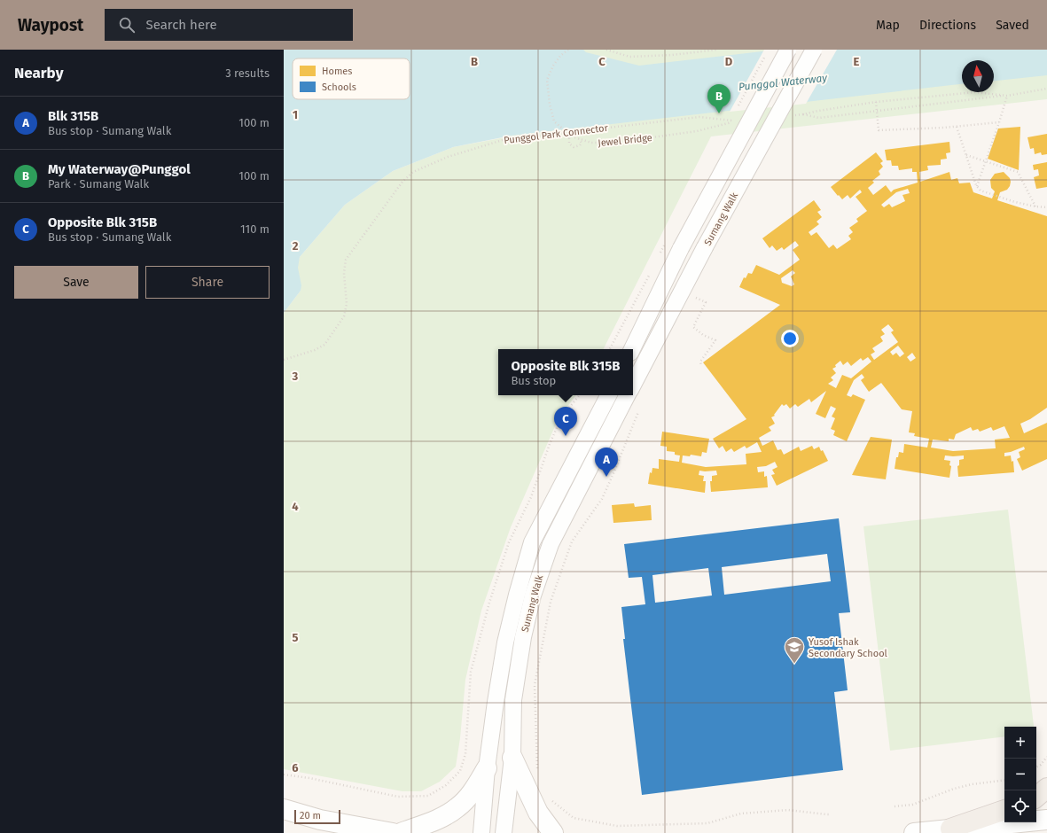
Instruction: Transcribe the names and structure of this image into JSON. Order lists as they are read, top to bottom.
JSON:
{
  "streets": {
    "street": ["Sumang Walk"],
    "path": ["Punggol Park Connector", "Jewel Bridge"]
  },
  "crossings": [
    ["Punggol Park Connector", "Jewel Bridge"]
  ],
  "water": ["Punggol Waterway"],
  "places": {
    "school or university": ["Yusof Ishak Secondary School"]
  },
  "legend": ["Homes", "Schools"],
  "scale_bar": "20 m",
  "north": "top",
  "page": {
    "header": "Waypost",
    "search": "Search here",
    "nav": ["Map", "Directions", "Saved"],
    "heading": ["Nearby", "3 results"],
    "pins": ["B", "C", "A"],
    "list": [
      {
        "mark": "A",
        "name": "Blk 315B",
        "note": "Bus stop · Sumang Walk",
        "value": "100 m"
      },
      {
        "mark": "B",
        "name": "My Waterway@Punggol",
        "note": "Park · Sumang Walk",
        "value": "100 m"
      },
      {
        "mark": "C",
        "name": "Opposite Blk 315B",
        "note": "Bus stop · Sumang Walk",
        "value": "110 m"
      }
    ],
    "buttons": ["Save", "Share"],
    "popup": ["Opposite Blk 315B", "Bus stop"],
    "map_buttons": ["+", "−"],
    "scale": "20 m"
  },
  "grid": {
    "columns": [
      "B",
      "C",
      "D",
      "E"
    ],
    "rows": [
      "1",
      "2",
      "3",
      "4",
      "5",
      "6"
    ]
  }
}
